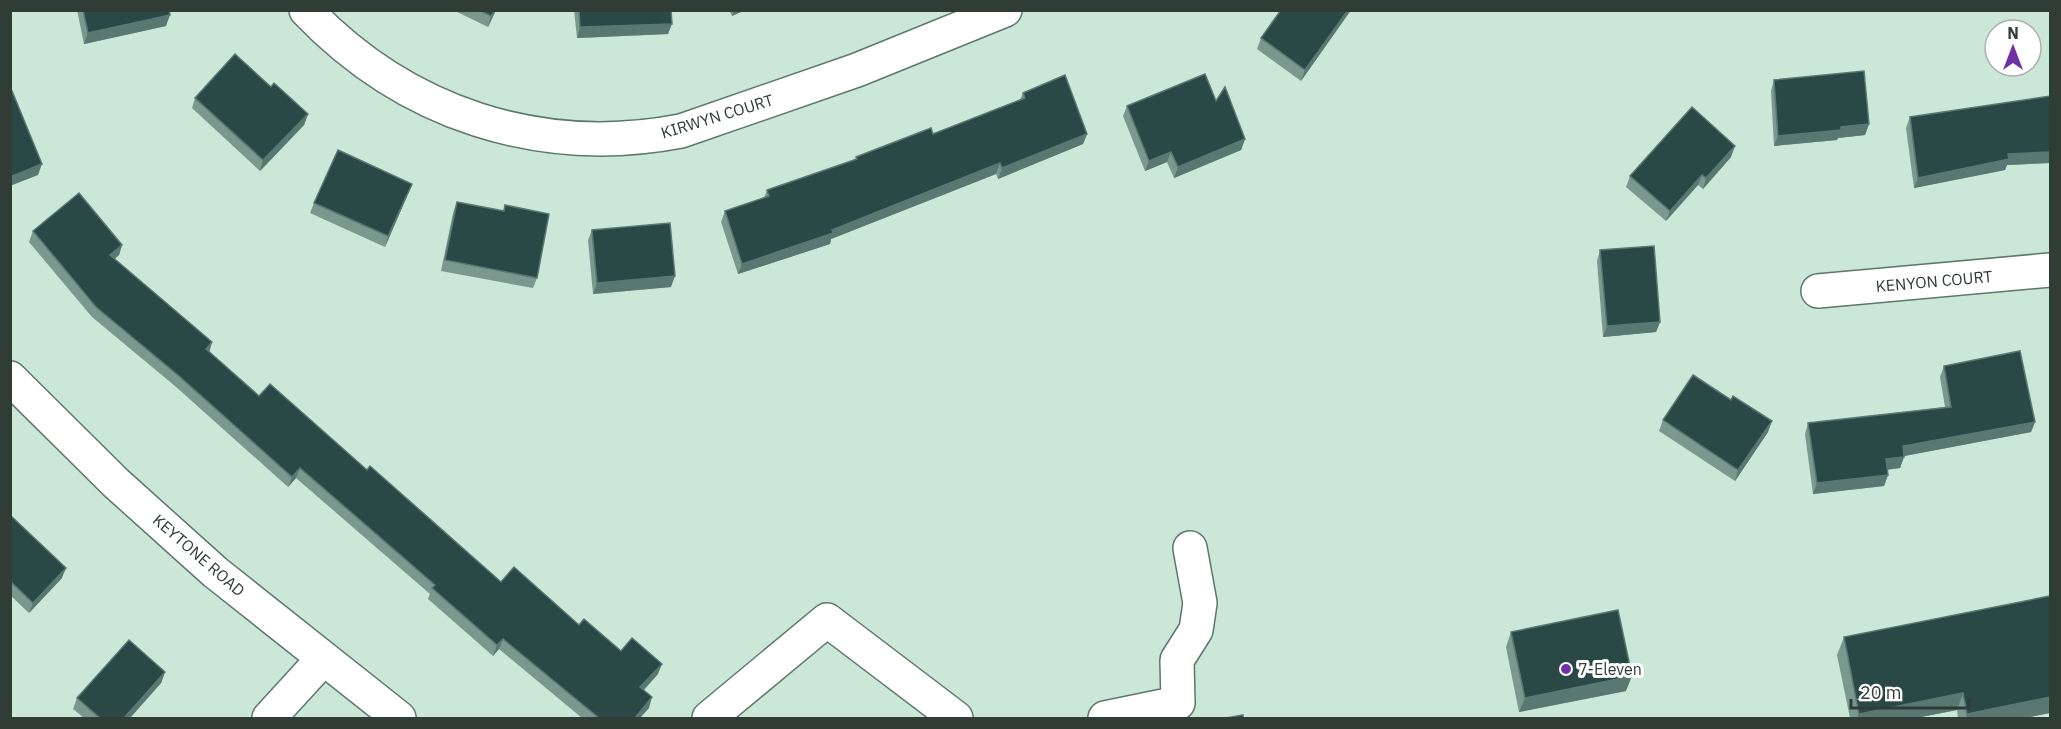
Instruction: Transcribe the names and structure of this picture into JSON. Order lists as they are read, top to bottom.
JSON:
{
  "streets": {
    "street": ["KIRWYN COURT", "KENYON COURT", "KEYTONE ROAD"]
  },
  "places": ["7-Eleven"],
  "scale_bar": "20 m",
  "north": "top"
}
